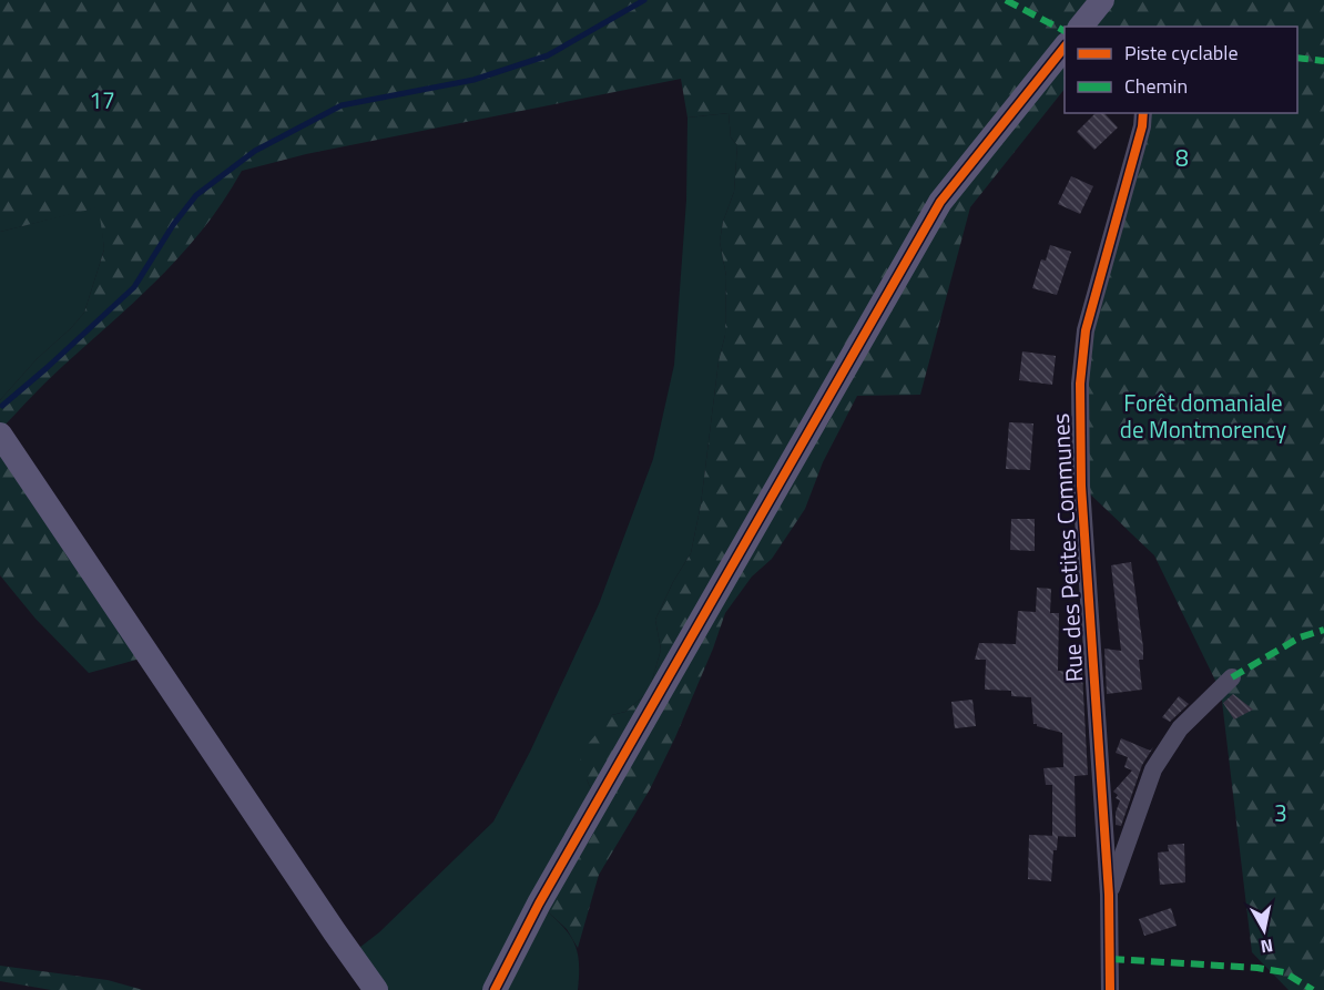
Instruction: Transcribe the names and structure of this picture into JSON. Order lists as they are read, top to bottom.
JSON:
{
  "streets": {
    "street": ["Rue des Petites Communes"]
  },
  "parks": [
    "17",
    "8",
    "Forêt domaniale de Montmorency",
    "3"
  ],
  "legend": ["Piste cyclable", "Chemin"],
  "north": "bottom"
}
